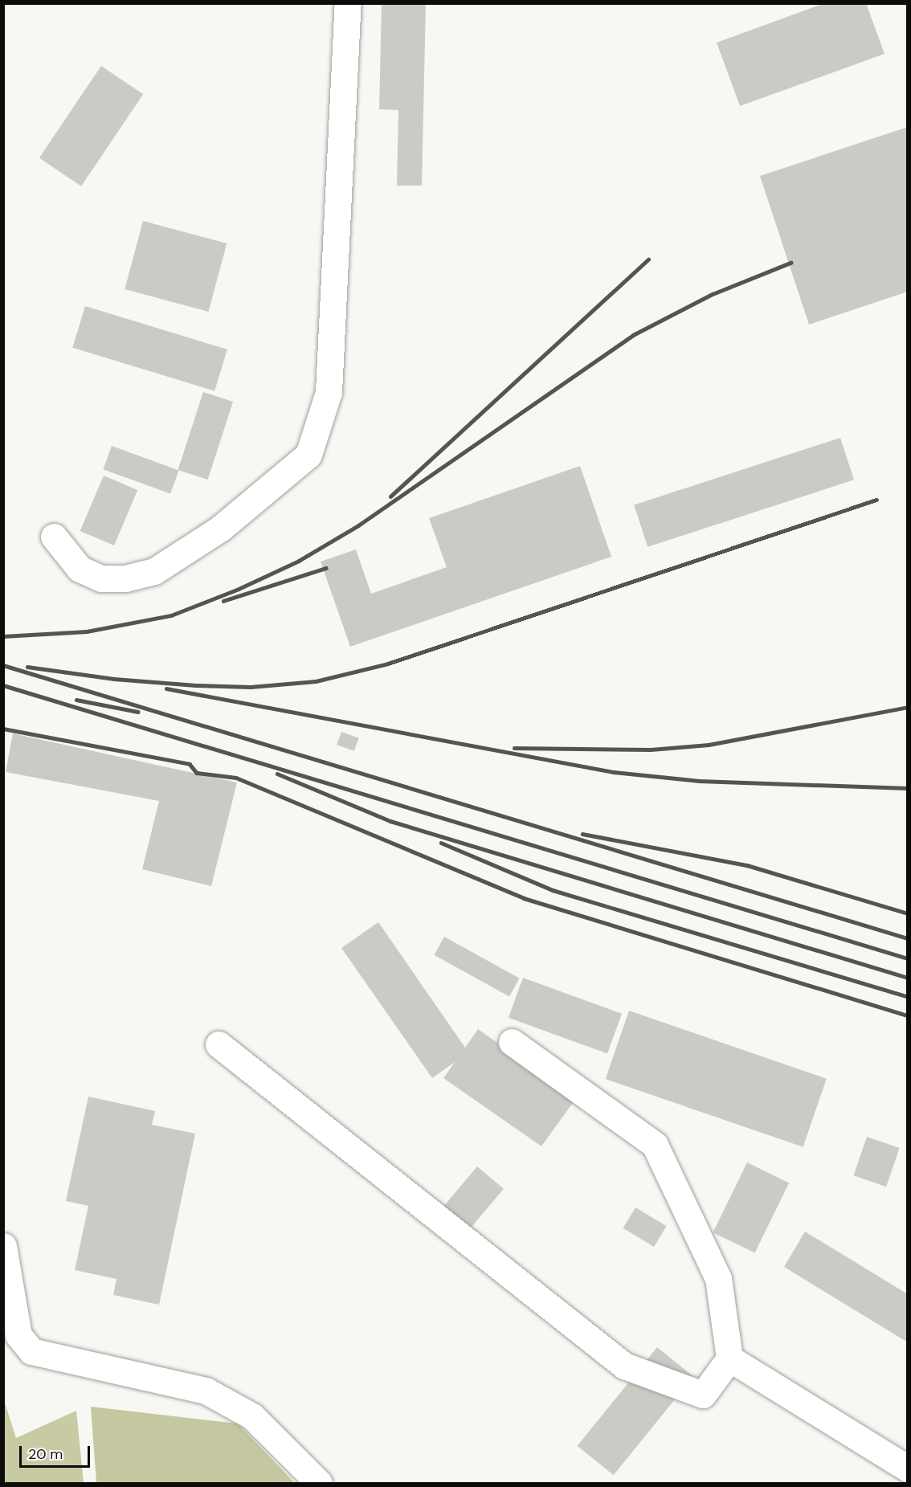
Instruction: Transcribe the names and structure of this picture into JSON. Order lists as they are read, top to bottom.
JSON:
{
  "scale_bar": "20 m"
}
